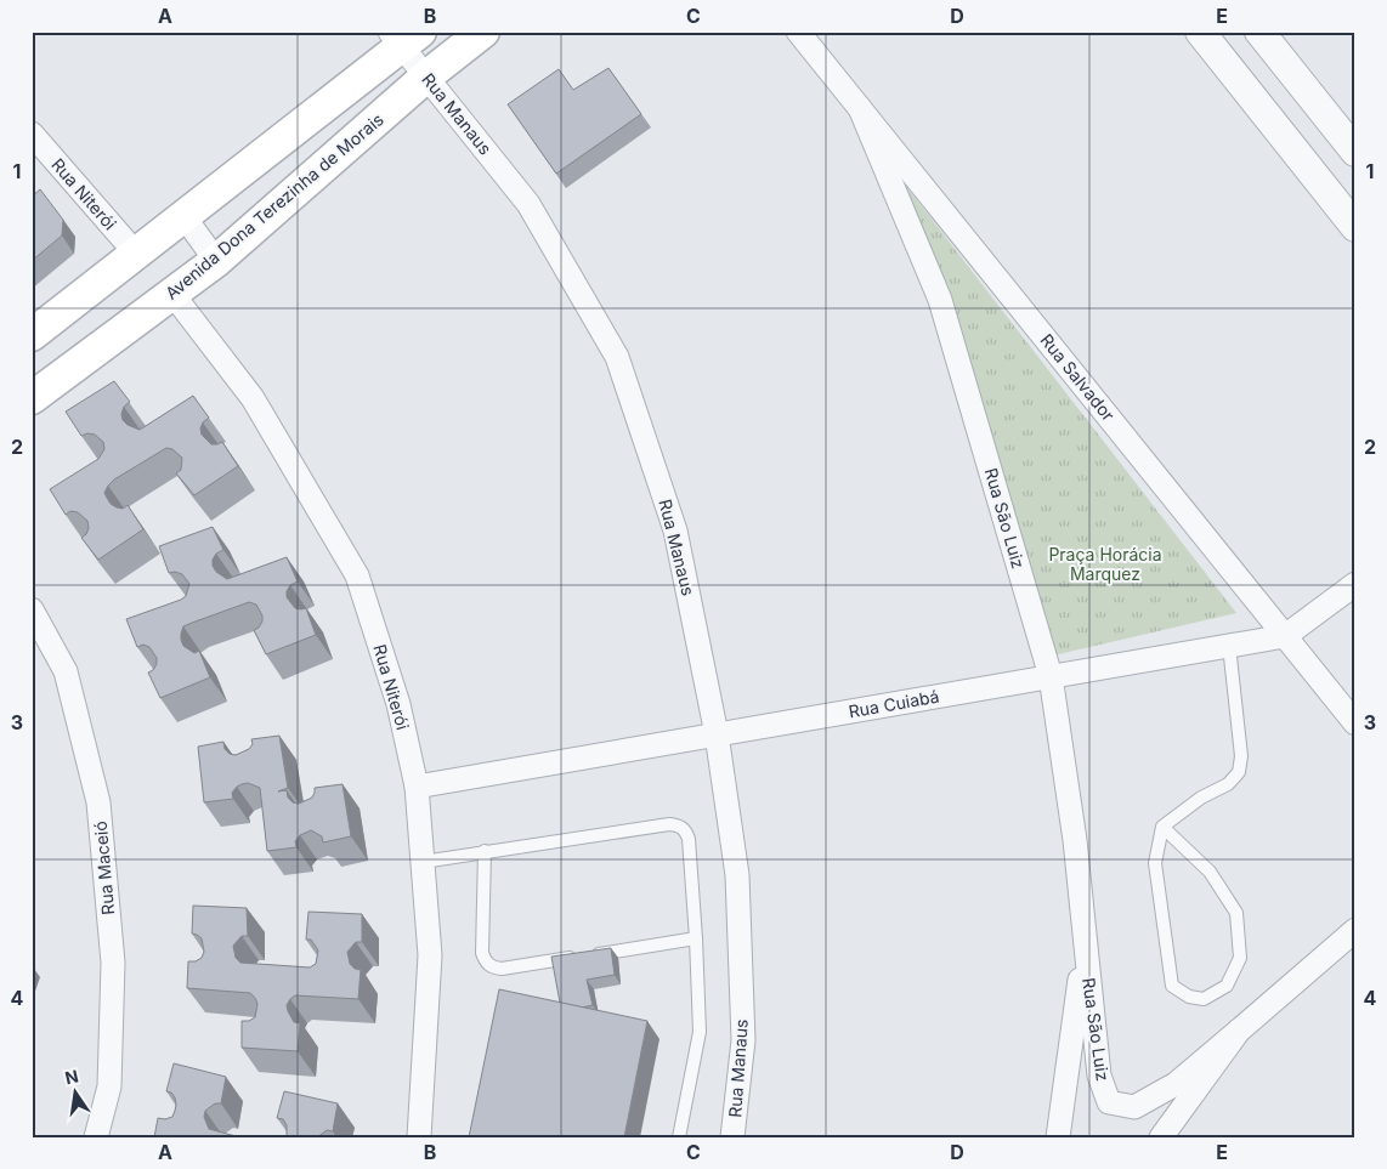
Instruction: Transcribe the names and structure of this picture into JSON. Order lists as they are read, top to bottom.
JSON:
{
  "streets": {
    "main road": ["Avenida Dona Terezinha de Morais"],
    "street": [
      "Rua Manaus",
      "Rua Niterói",
      "Rua Salvador",
      "Rua São Luiz",
      "Rua Cuiabá",
      "Rua Maceió"
    ]
  },
  "crossings": [
    ["Rua Manaus", "Avenida Dona Terezinha de Morais"],
    ["Rua Manaus", "Rua Cuiabá"],
    ["Rua Niterói", "Avenida Dona Terezinha de Morais"],
    ["Rua Niterói", "Rua Cuiabá"],
    ["Rua Salvador", "Rua São Luiz"],
    ["Rua Salvador", "Rua Cuiabá"],
    ["Rua São Luiz", "Rua Cuiabá"]
  ],
  "parks": ["Praça Horácia Marquez"],
  "north": "top",
  "grid": {
    "columns": [
      "A",
      "B",
      "C",
      "D",
      "E"
    ],
    "rows": [
      "1",
      "2",
      "3",
      "4"
    ]
  }
}
